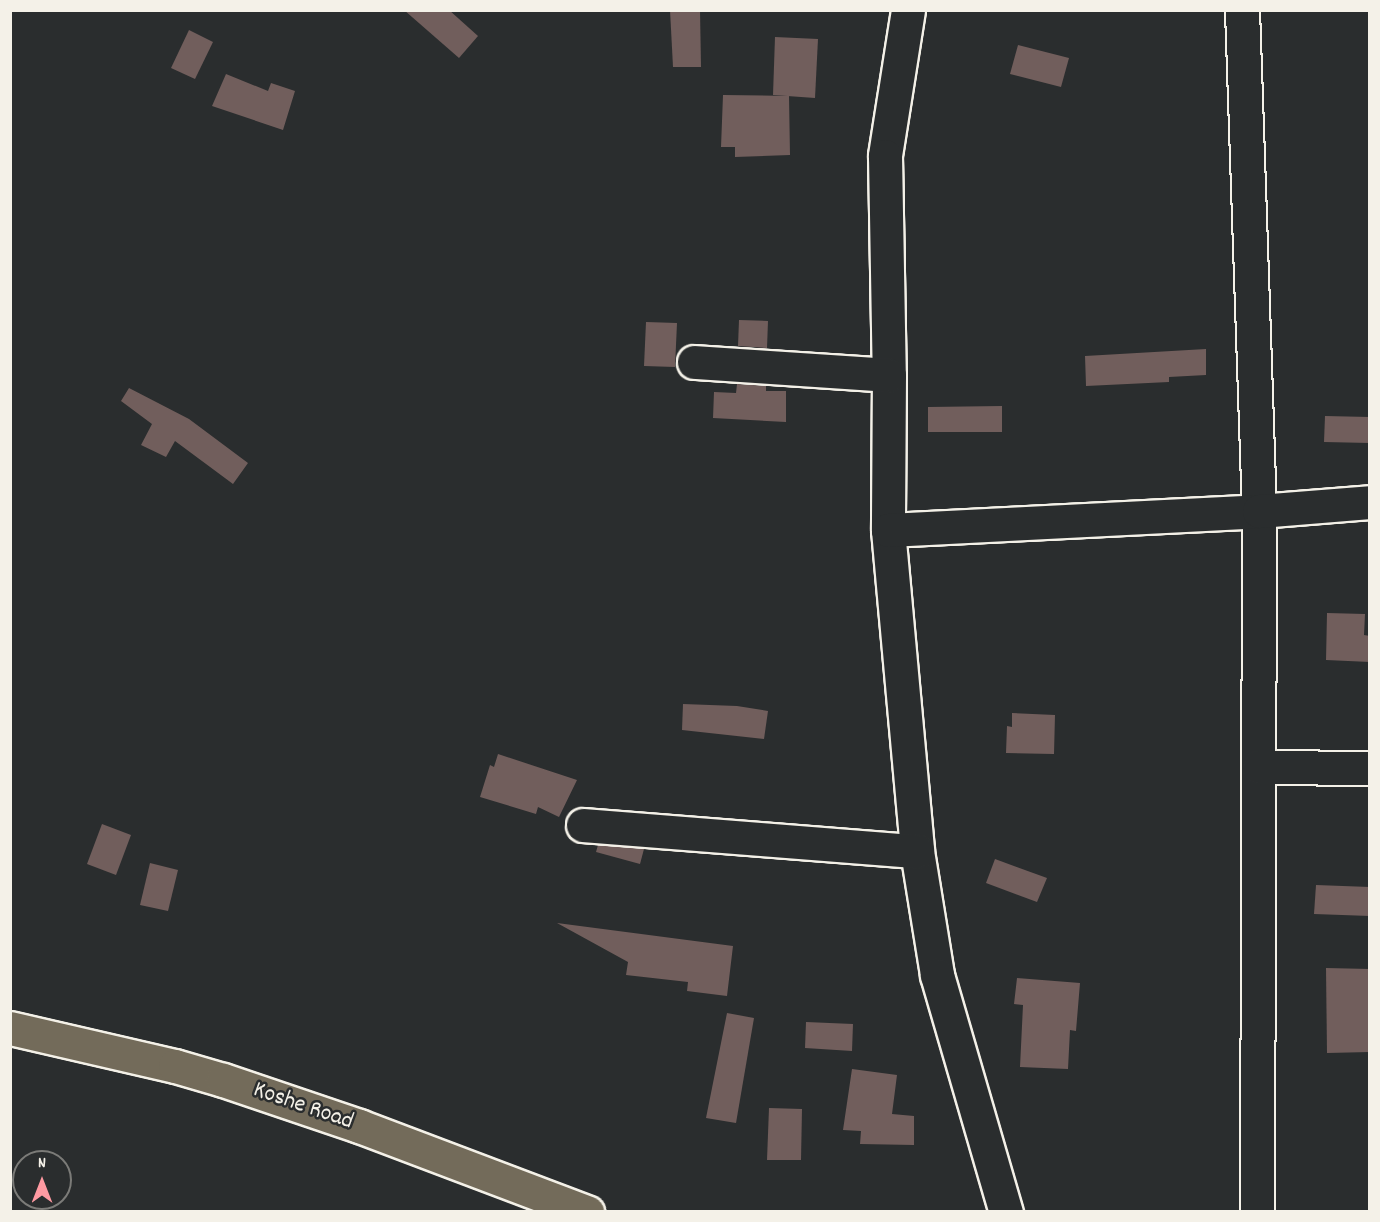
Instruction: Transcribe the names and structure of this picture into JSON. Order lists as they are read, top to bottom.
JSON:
{
  "streets": {
    "main road": ["Koshe Road"]
  },
  "north": "top"
}
